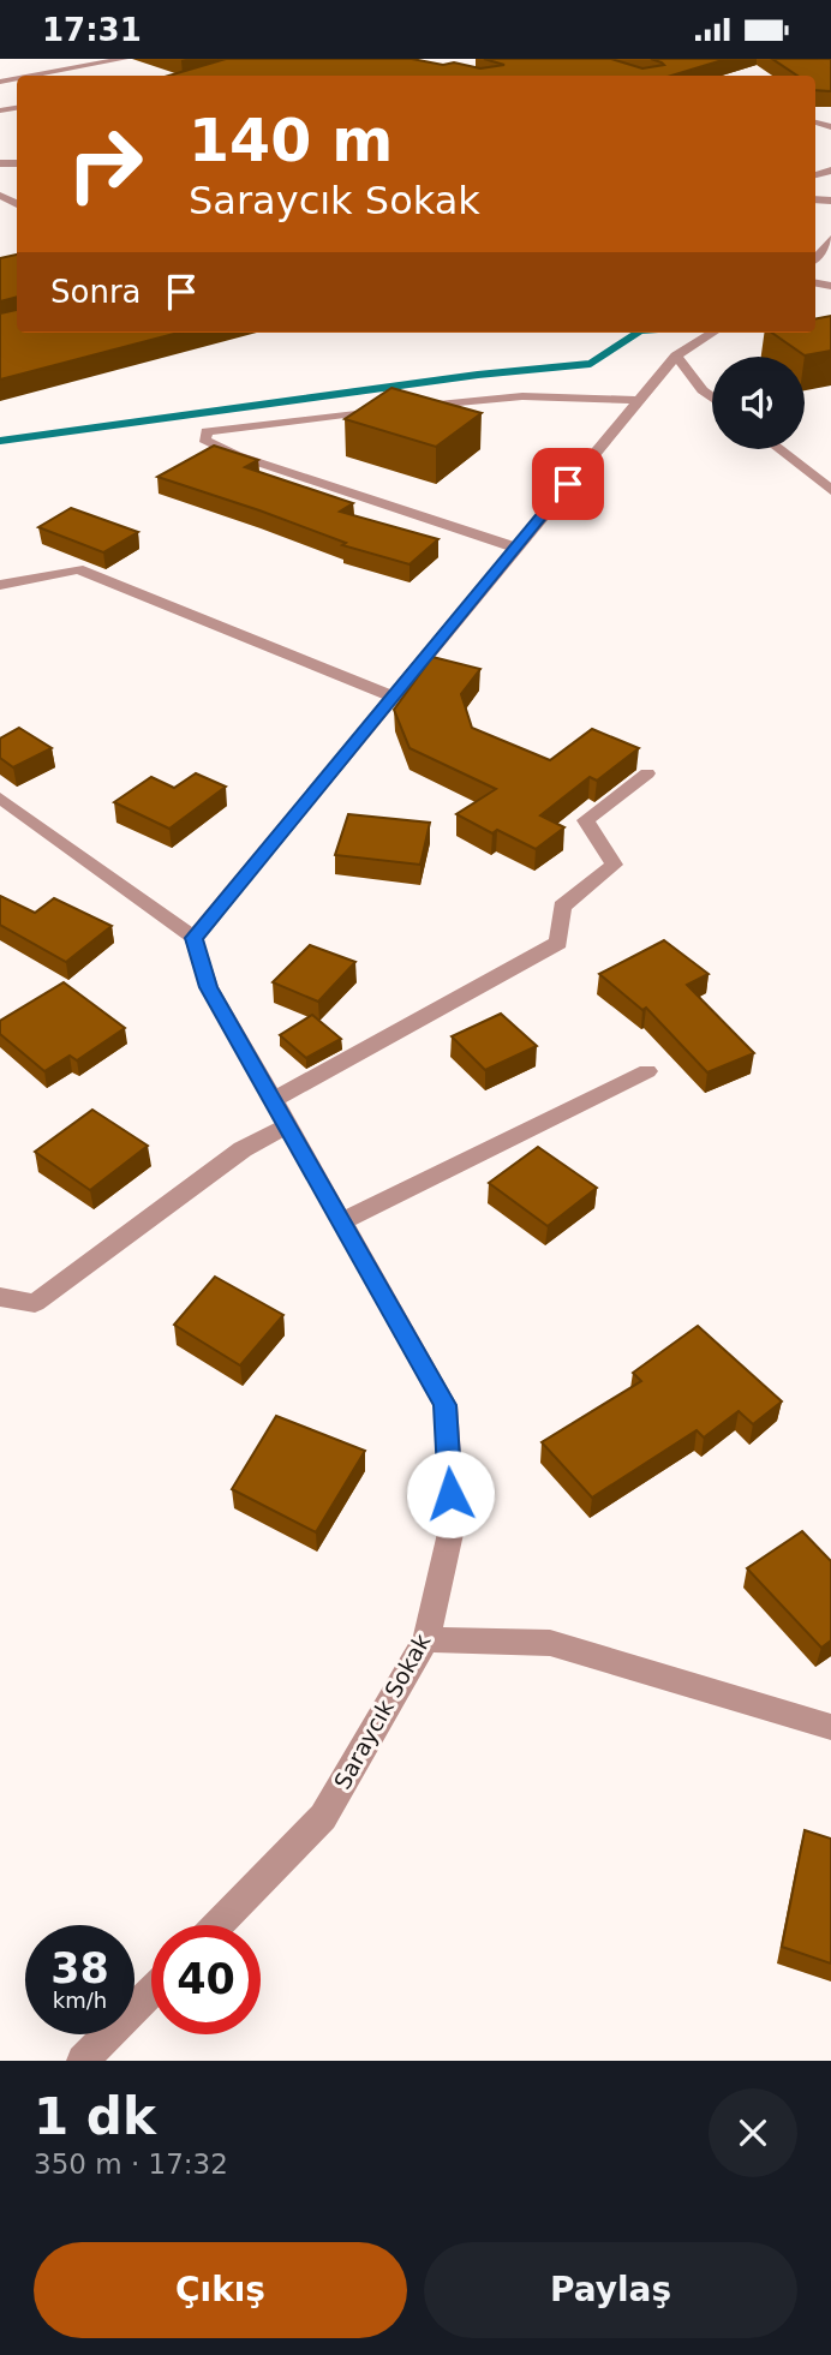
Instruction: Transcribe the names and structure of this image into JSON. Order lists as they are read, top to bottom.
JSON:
{
  "streets": {
    "street": ["Saraycık Sokak"]
  },
  "page": {
    "status": "17:31",
    "turn": ["140 m", "Saraycık Sokak"],
    "then": "Sonra",
    "speed": "38 km/h",
    "limit": "40",
    "heading": ["1 dk", "350 m · 17:32"],
    "buttons": ["Çıkış", "Paylaş"]
  }
}
